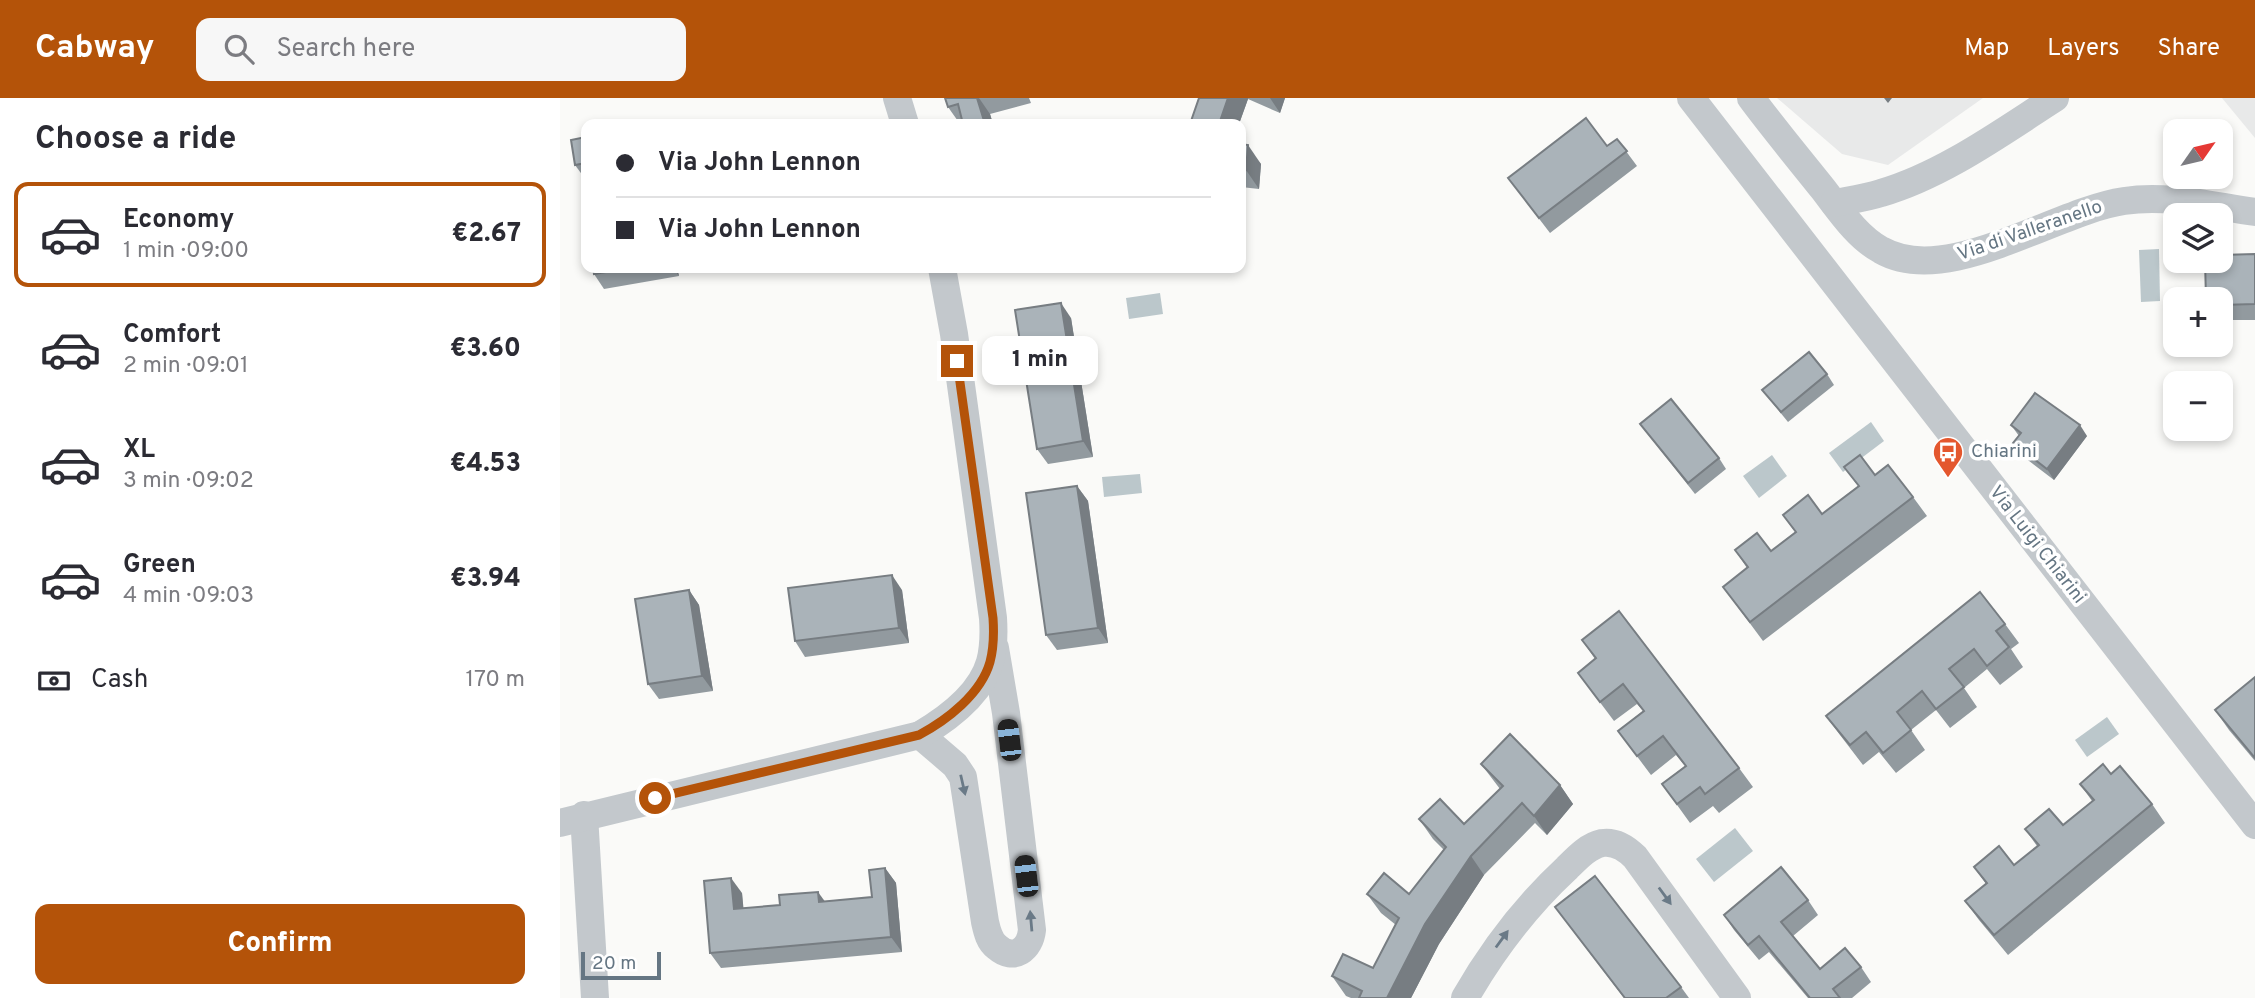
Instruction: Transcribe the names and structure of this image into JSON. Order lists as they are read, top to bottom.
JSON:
{
  "streets": {
    "street": ["Via di Valleranello", "Via Luigi Chiarini"]
  },
  "places": {
    "bus stop": ["Chiarini"]
  },
  "scale_bar": "20 m",
  "north": "top right",
  "page": {
    "header": "Cabway",
    "search": "Search here",
    "nav": ["Map", "Layers", "Share"],
    "heading": "Choose a ride",
    "map_buttons": ["+", "−"],
    "banner": ["Via John Lennon", "Via John Lennon"],
    "list": [
      {
        "name": "Economy",
        "note": "1 min · 09:00",
        "value": "€2.67"
      },
      {
        "name": "Comfort",
        "note": "2 min · 09:01",
        "value": "€3.60"
      },
      {
        "name": "XL",
        "note": "3 min · 09:02",
        "value": "€4.53"
      },
      {
        "name": "Green",
        "note": "4 min · 09:03",
        "value": "€3.94"
      }
    ],
    "bubble": "1 min",
    "pay": ["Cash", "170 m"],
    "buttons": "Confirm",
    "scale": "20 m"
  }
}
